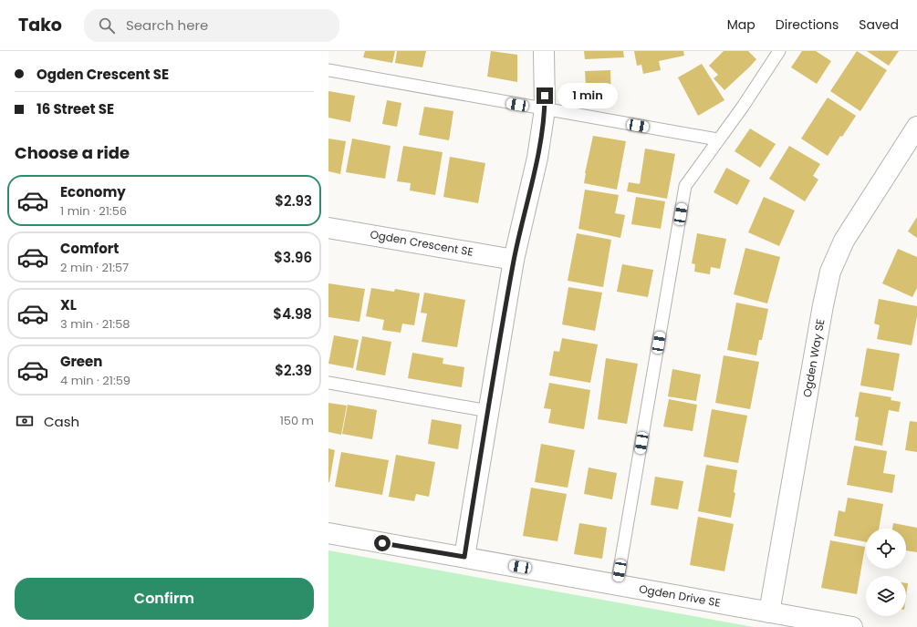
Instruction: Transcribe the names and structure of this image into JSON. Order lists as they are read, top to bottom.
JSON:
{
  "streets": {
    "street": ["Ogden Crescent SE", "Ogden Way SE", "Ogden Drive SE"]
  },
  "crossings": [
    ["Ogden Way SE", "Ogden Drive SE"]
  ],
  "page": {
    "header": "Tako",
    "search": "Search here",
    "nav": ["Map", "Directions", "Saved"],
    "banner": ["Ogden Crescent SE", "16 Street SE"],
    "bubble": "1 min",
    "heading": "Choose a ride",
    "list": [
      {
        "name": "Economy",
        "note": "1 min · 21:56",
        "value": "$2.93"
      },
      {
        "name": "Comfort",
        "note": "2 min · 21:57",
        "value": "$3.96"
      },
      {
        "name": "XL",
        "note": "3 min · 21:58",
        "value": "$4.98"
      },
      {
        "name": "Green",
        "note": "4 min · 21:59",
        "value": "$2.39"
      }
    ],
    "pay": ["Cash", "150 m"],
    "buttons": "Confirm"
  }
}
